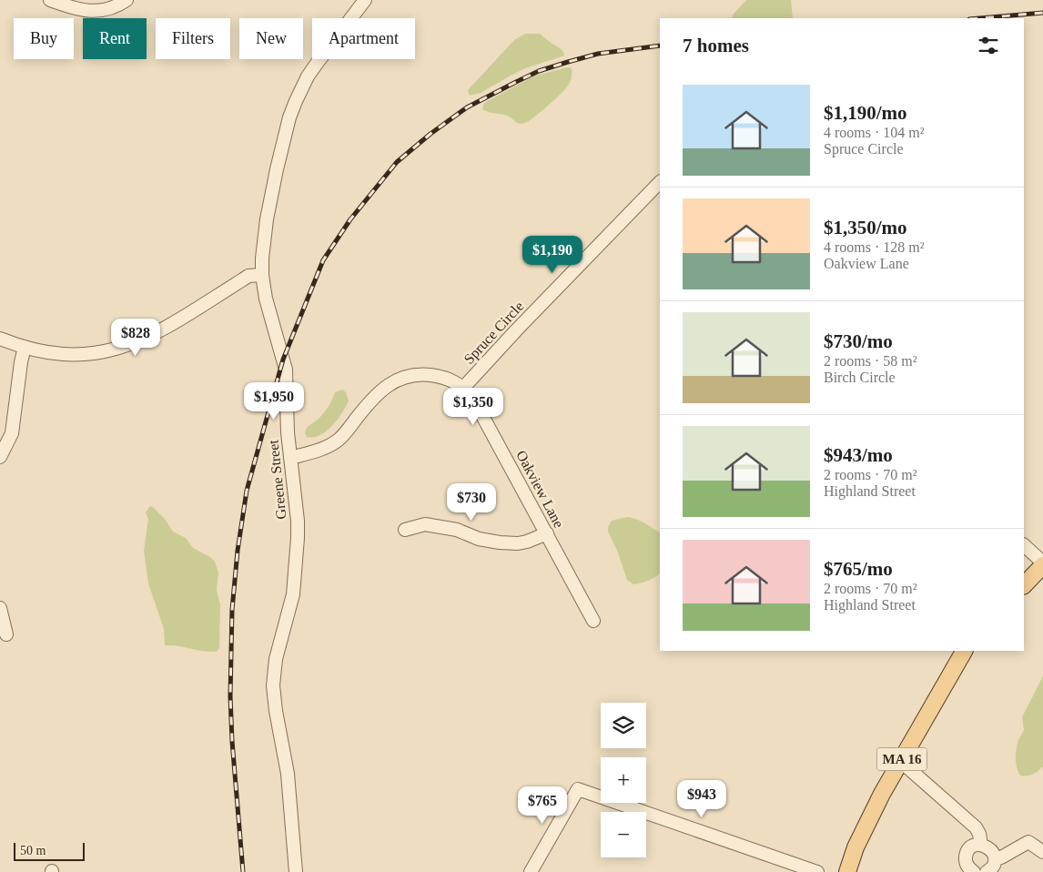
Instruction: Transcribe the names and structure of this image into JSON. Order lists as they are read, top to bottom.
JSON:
{
  "streets": {
    "main road": ["MA 16"],
    "street": ["Spruce Circle", "Greene Street", "Oakview Lane"]
  },
  "crossings": [
    ["Spruce Circle", "Oakview Lane"],
    ["Greene Street", "Oakview Lane"]
  ],
  "scale_bar": "50 m",
  "page": {
    "chip": [
      "Buy",
      "Rent",
      "Filters",
      "New",
      "Apartment"
    ],
    "heading": "7 homes",
    "list": [
      {
        "name": "$1,190/mo",
        "note": "4 rooms · 104 m² · Spruce Circle"
      },
      {
        "name": "$1,350/mo",
        "note": "4 rooms · 128 m² · Oakview Lane"
      },
      {
        "name": "$730/mo",
        "note": "2 rooms · 58 m² · Birch Circle"
      },
      {
        "name": "$943/mo",
        "note": "2 rooms · 70 m² · Highland Street"
      },
      {
        "name": "$765/mo",
        "note": "2 rooms · 70 m² · Highland Street"
      }
    ],
    "price": [
      "$1,190",
      "$828",
      "$1,950",
      "$1,350",
      "$730",
      "$943",
      "$765"
    ],
    "map_buttons": ["+", "−"],
    "scale": "50 m"
  }
}
